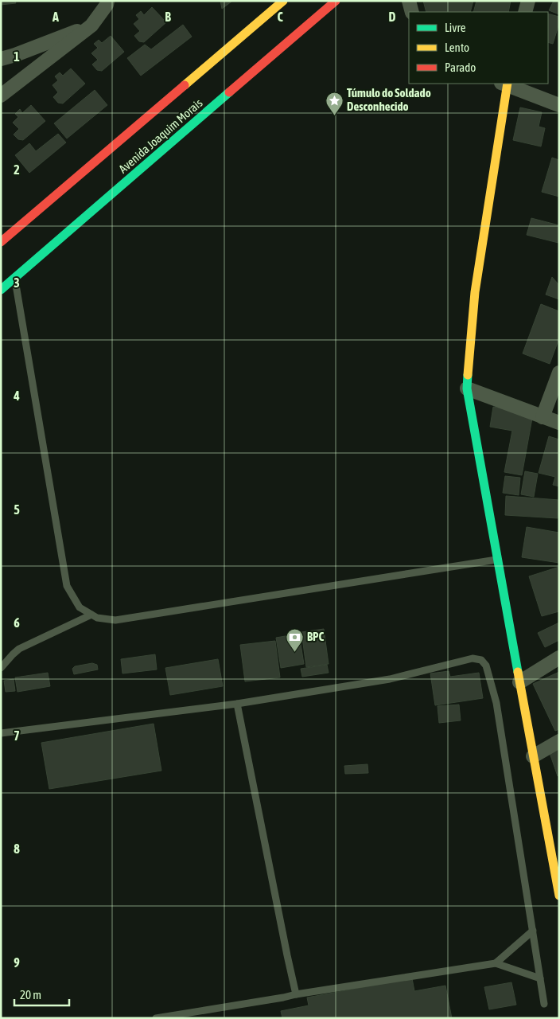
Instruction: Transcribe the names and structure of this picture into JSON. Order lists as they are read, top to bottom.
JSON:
{
  "streets": {
    "street": ["Avenida Joaquim Morais"]
  },
  "places": {
    "place": ["Túmulo do Soldado Desconhecido"],
    "bank": ["BPC"]
  },
  "legend": ["Livre", "Lento", "Parado"],
  "scale_bar": "20 m",
  "grid": {
    "columns": [
      "A",
      "B",
      "C",
      "D"
    ],
    "rows": [
      "1",
      "2",
      "3",
      "4",
      "5",
      "6",
      "7",
      "8",
      "9"
    ]
  }
}
